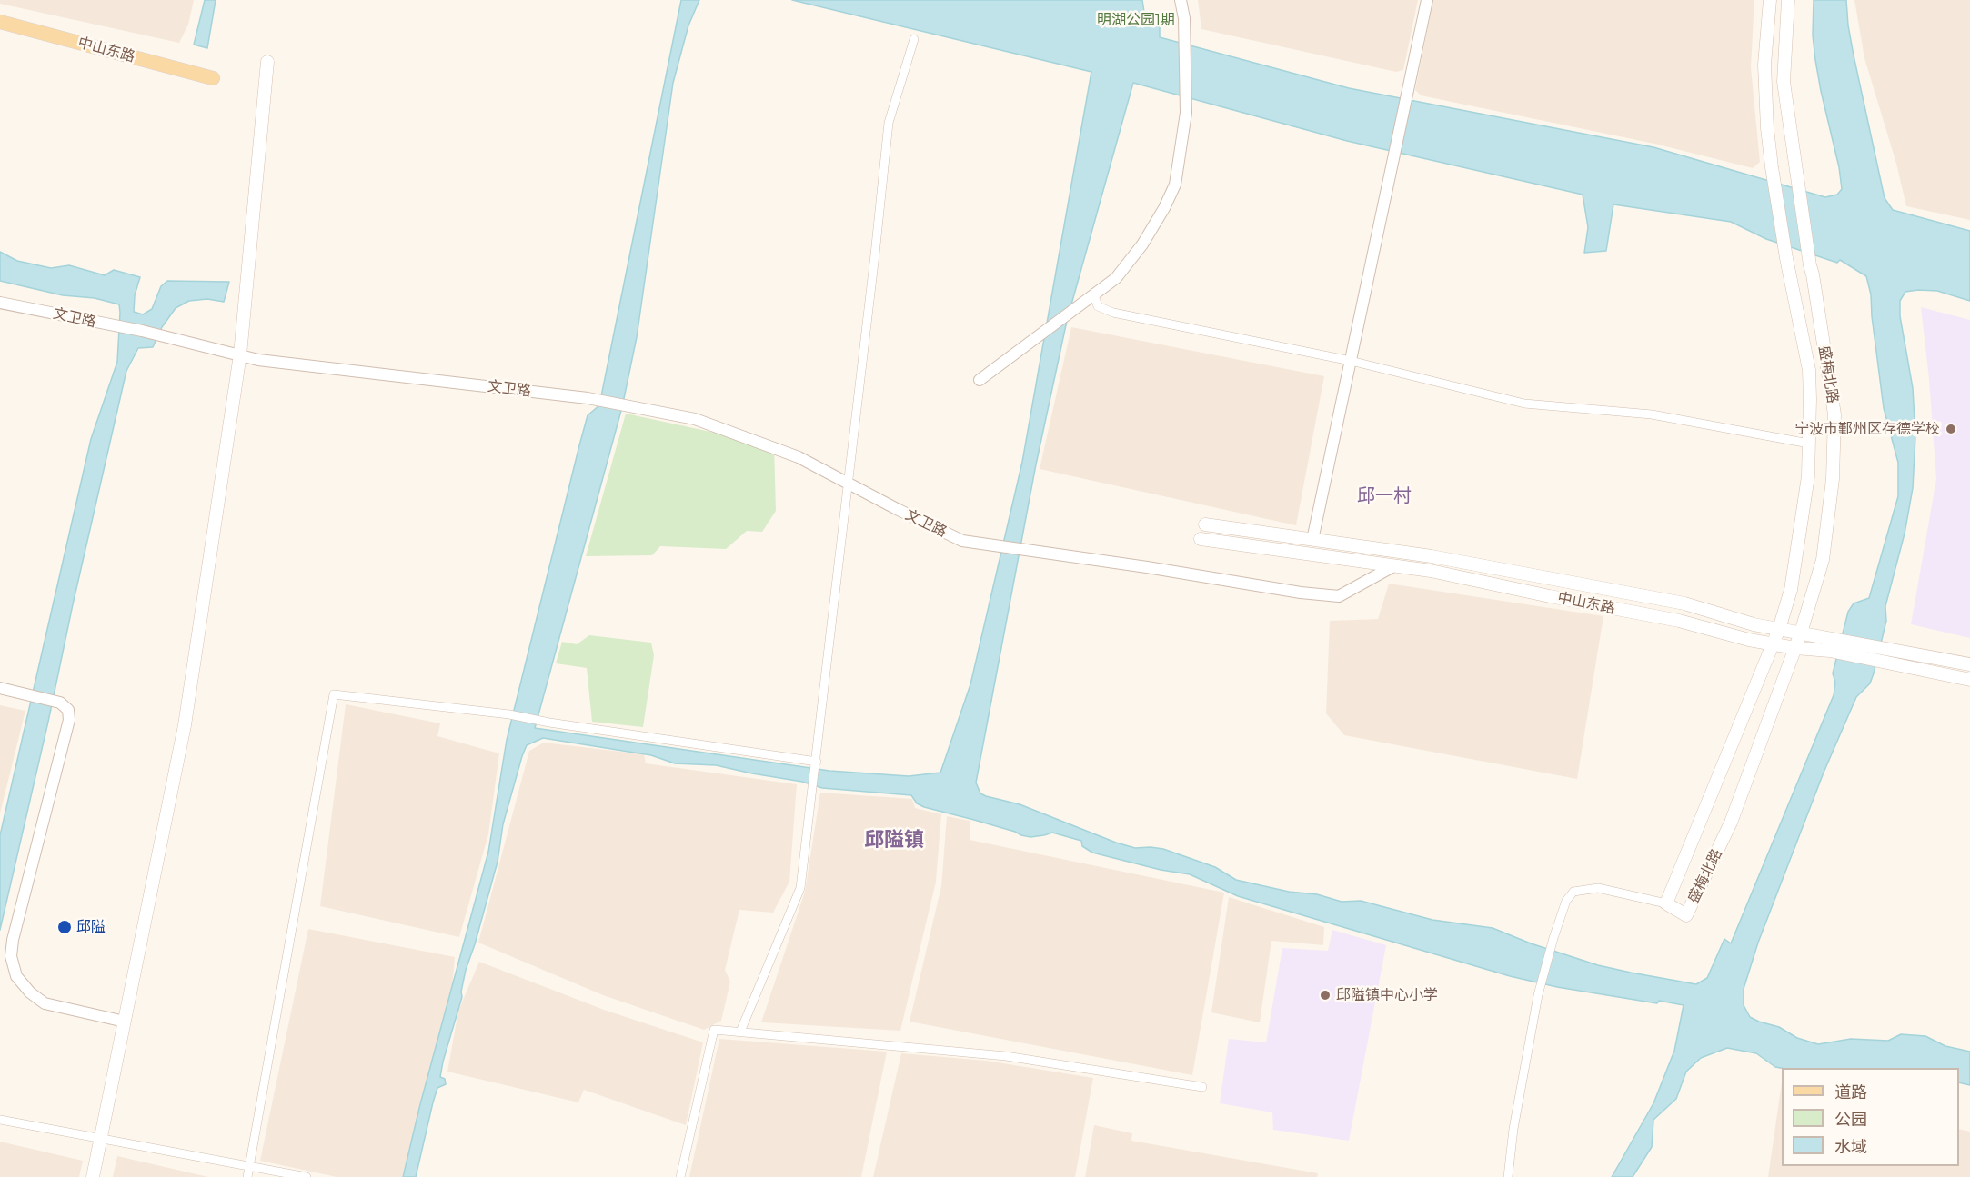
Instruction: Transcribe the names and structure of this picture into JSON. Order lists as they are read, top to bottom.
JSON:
{
  "streets": {
    "main road": ["中山东路", "盛梅北路"],
    "street": ["文卫路"]
  },
  "crossings": [
    ["中山东路", "文卫路"],
    ["中山东路", "盛梅北路"]
  ],
  "districts": ["邱一村", "邱隘镇"],
  "parks": ["明湖公园1期"],
  "places": ["宁波市鄞州区存德学校", "邱隘", "邱隘镇中心小学"],
  "legend": ["道路", "公园", "水域"]
}
